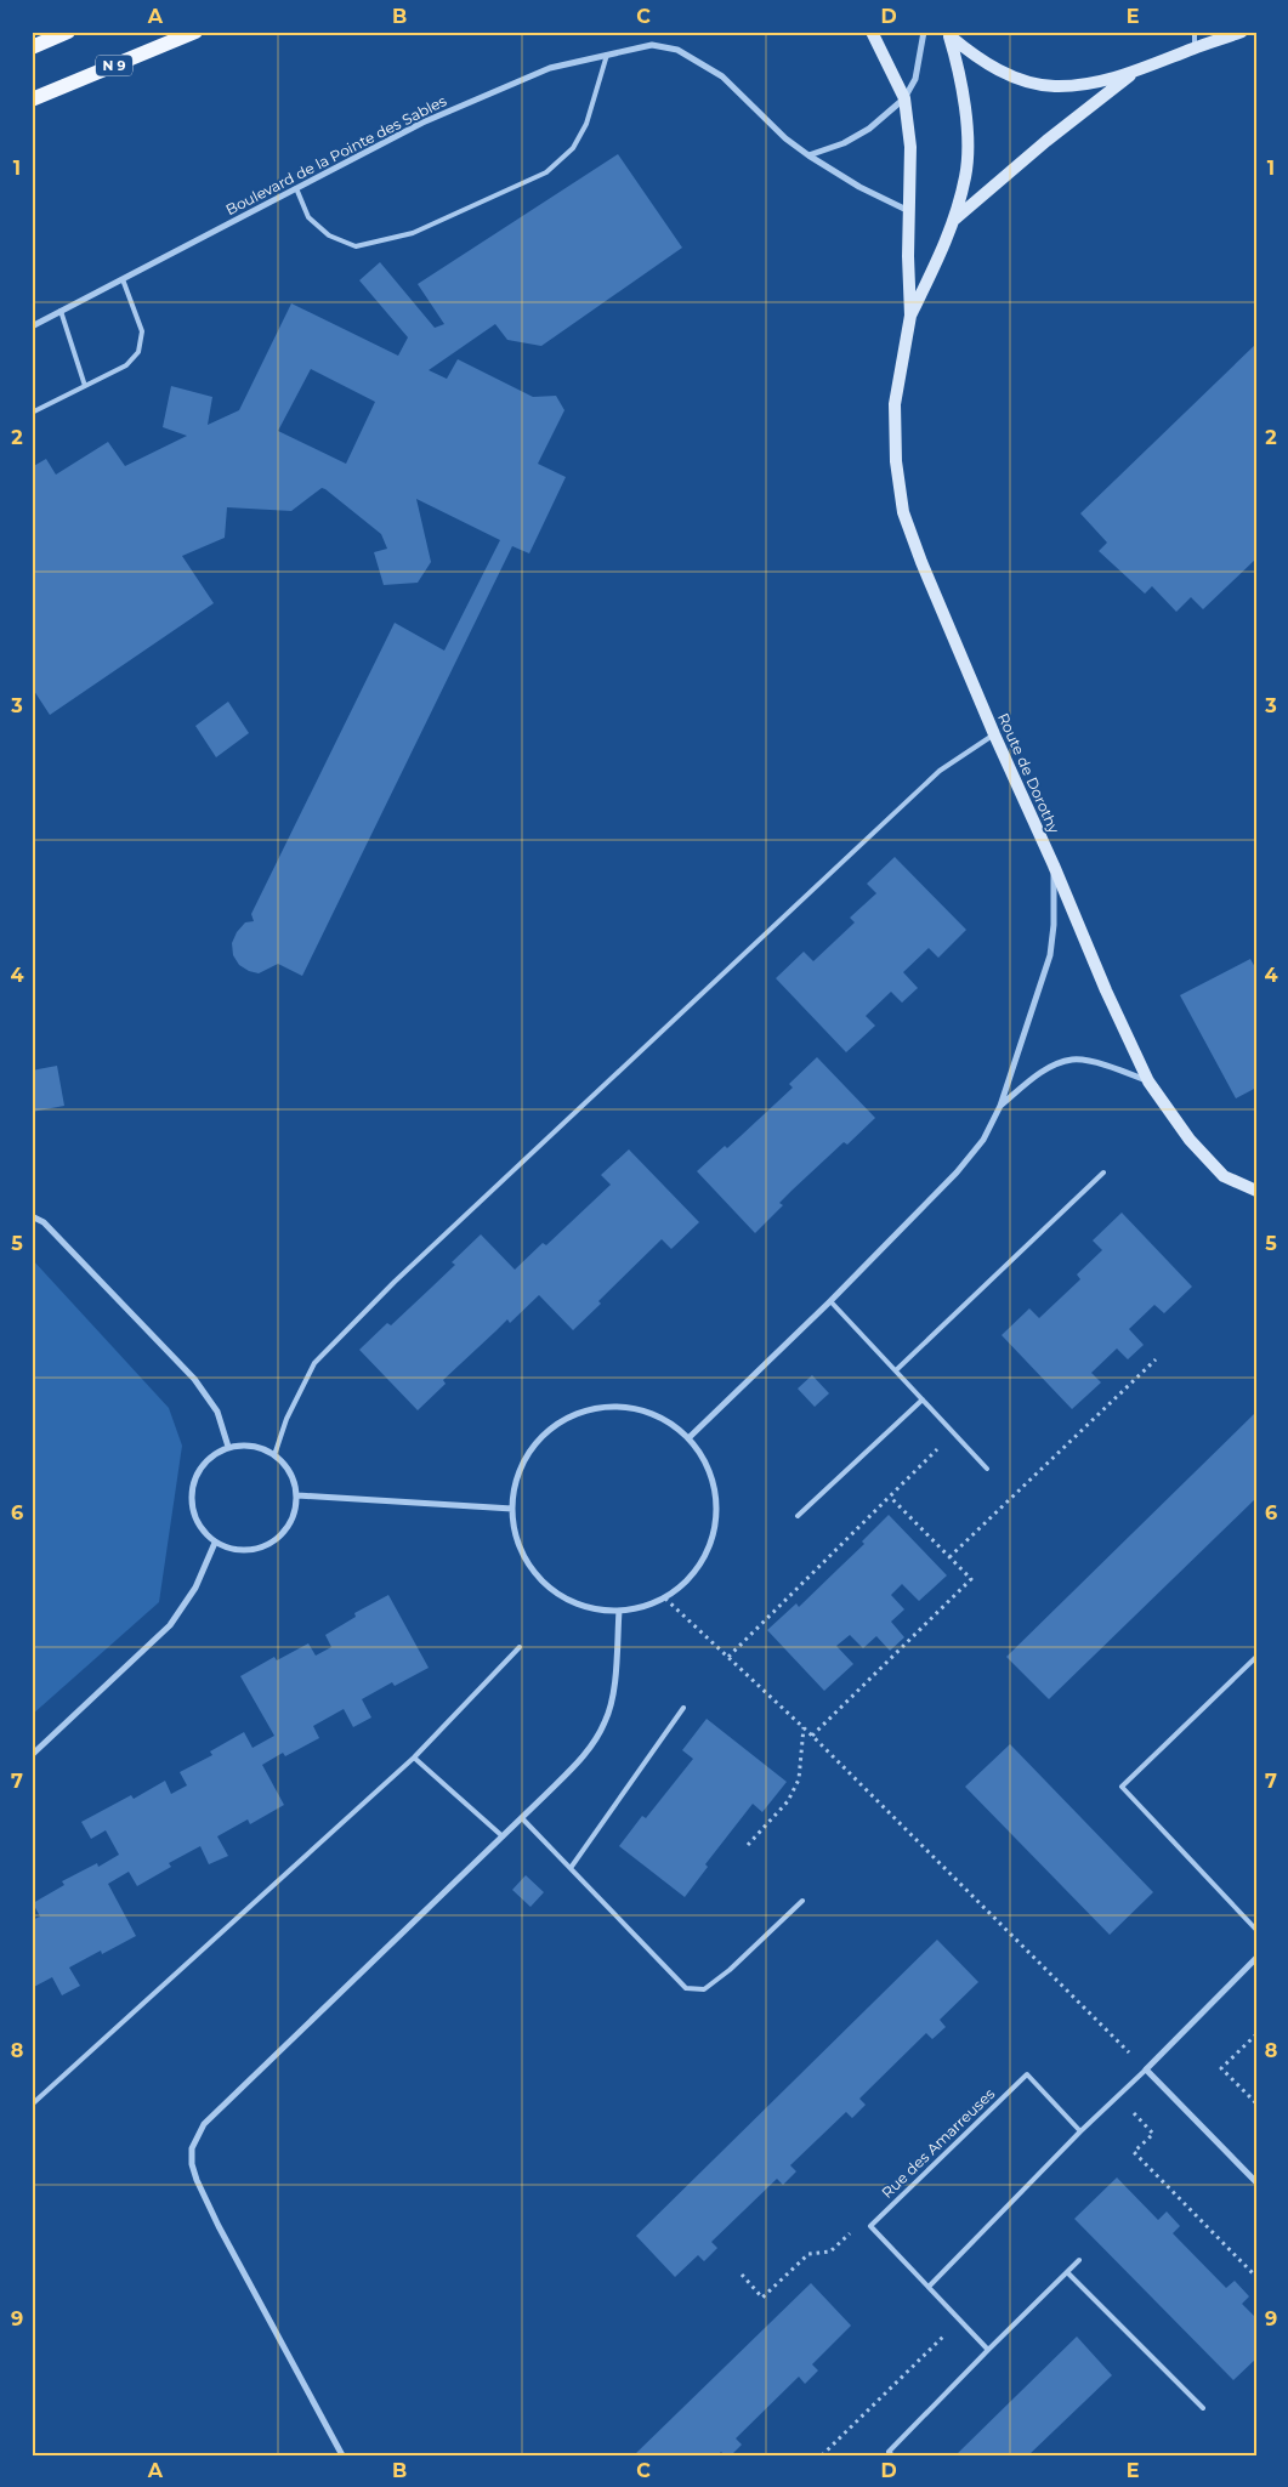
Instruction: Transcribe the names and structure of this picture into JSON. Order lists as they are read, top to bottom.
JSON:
{
  "streets": {
    "main road": ["N 9", "Route de Dorothy"],
    "street": ["Boulevard de la Pointe des Sables"],
    "lane": ["Rue des Amarreuses"]
  },
  "grid": {
    "columns": [
      "A",
      "B",
      "C",
      "D",
      "E"
    ],
    "rows": [
      "1",
      "2",
      "3",
      "4",
      "5",
      "6",
      "7",
      "8",
      "9"
    ]
  }
}
